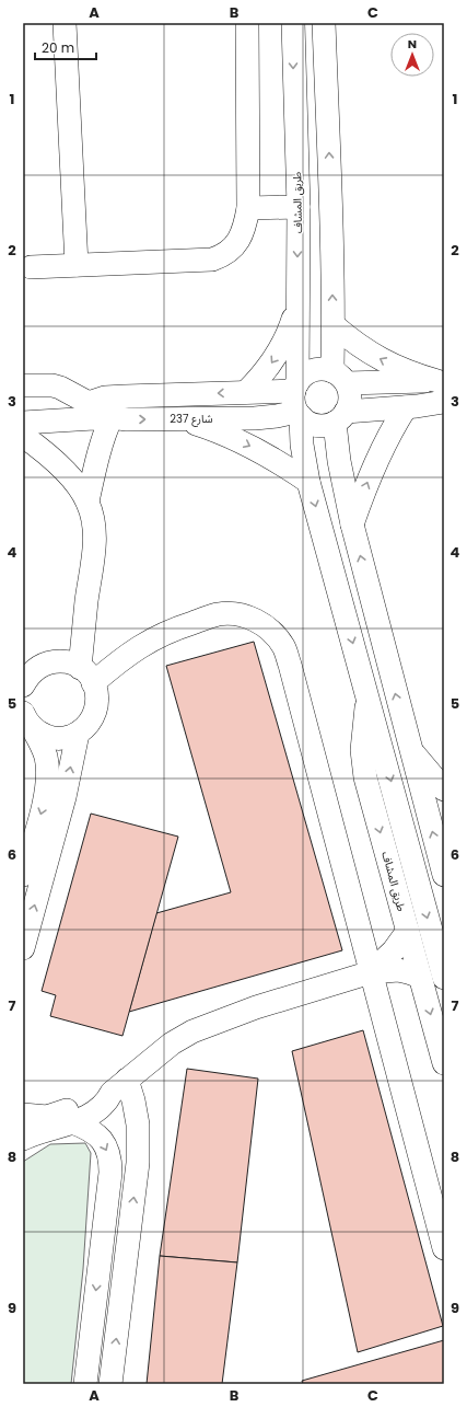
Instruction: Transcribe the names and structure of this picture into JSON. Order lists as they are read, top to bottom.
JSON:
{
  "streets": {
    "street": ["طريق المشاف", "شارع 237"]
  },
  "crossings": [
    ["طريق المشاف", "شارع 237"]
  ],
  "scale_bar": "20 m",
  "north": "top",
  "grid": {
    "columns": ["A", "B", "C"],
    "rows": [
      "1",
      "2",
      "3",
      "4",
      "5",
      "6",
      "7",
      "8",
      "9"
    ]
  }
}
